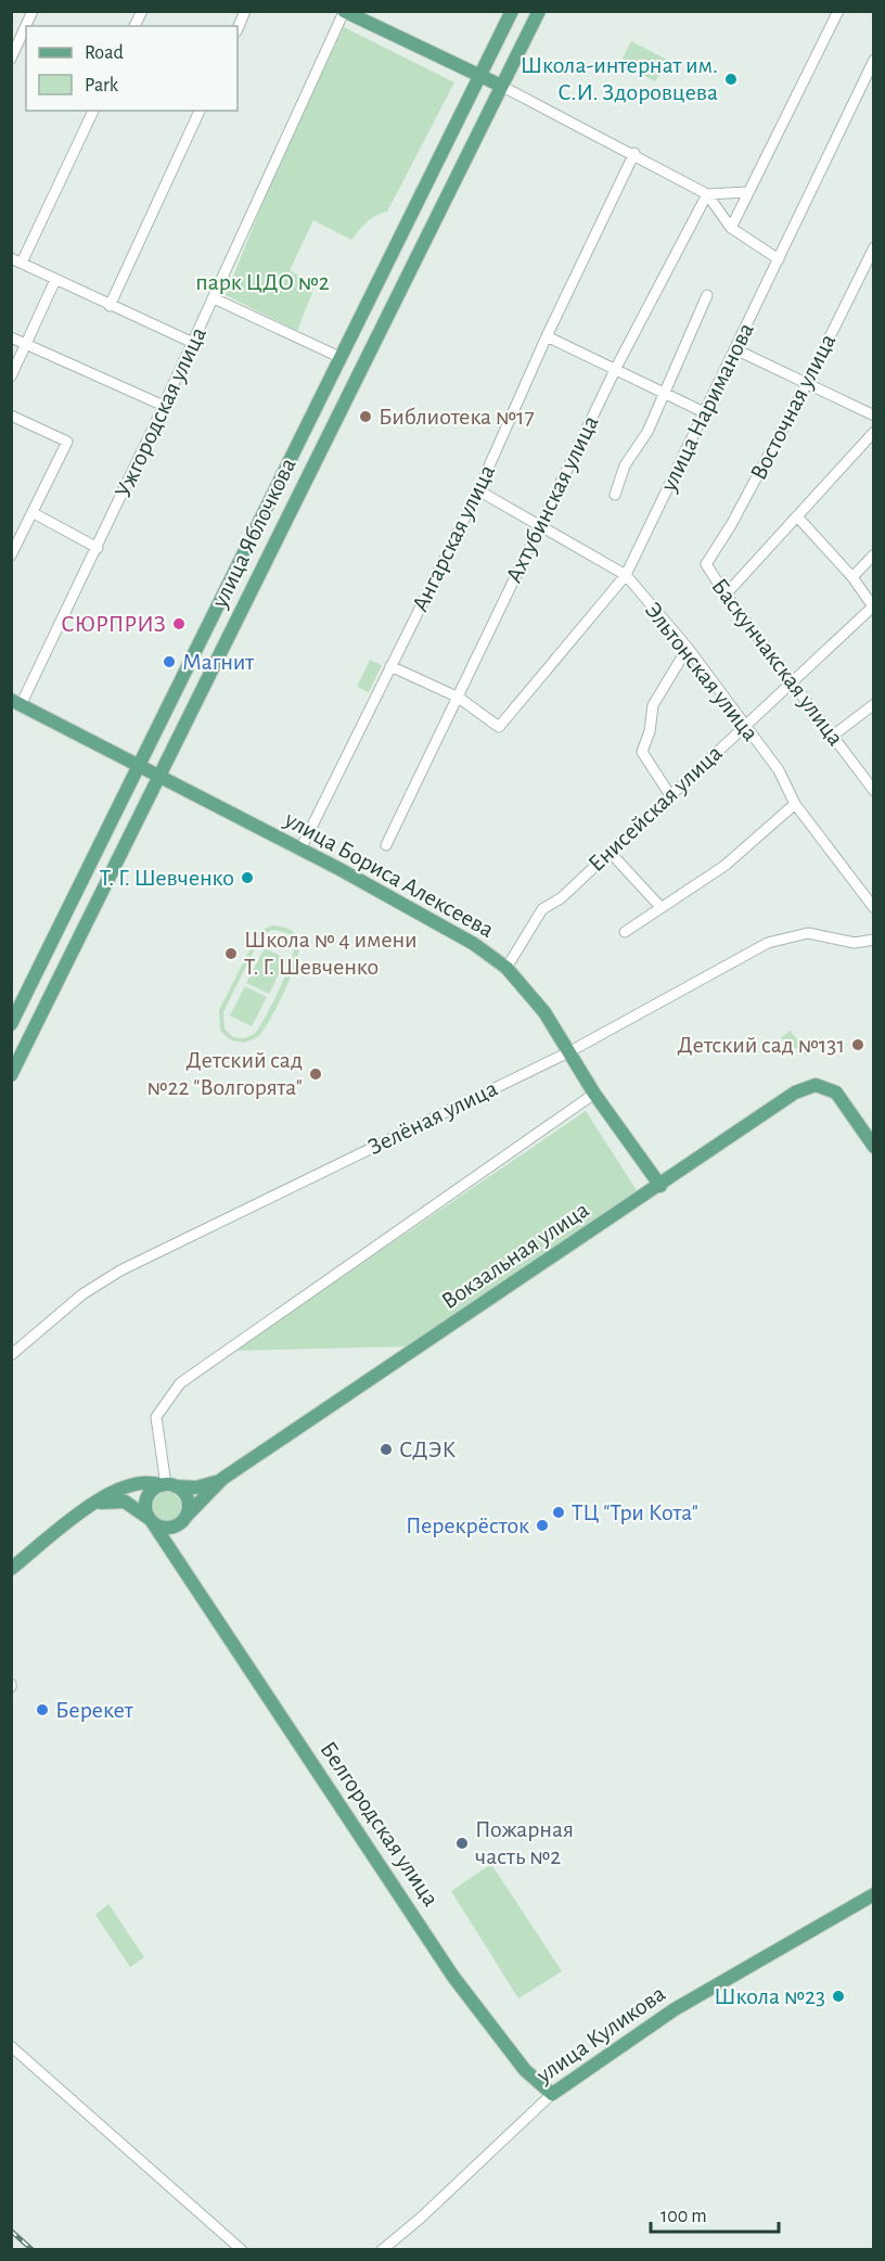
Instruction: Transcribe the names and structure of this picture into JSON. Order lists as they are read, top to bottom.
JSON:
{
  "streets": {
    "main road": [
      "улица Яблочкова",
      "улица Бориса Алексеева",
      "Вокзальная улица",
      "Белгородская улица",
      "улица Куликова"
    ],
    "street": [
      "улица Нариманова",
      "Восточная улица",
      "Ужгородская улица",
      "Ахтубинская улица",
      "Ангарская улица",
      "Баскунчакская улица",
      "Эльтонская улица",
      "Енисейская улица",
      "Зелёная улица"
    ]
  },
  "crossings": [
    ["улица Нариманова", "Ахтубинская улица"],
    ["улица Нариманова", "Эльтонская улица"],
    ["Восточная улица", "Баскунчакская улица"],
    ["Ужгородская улица", "улица Бориса Алексеева"],
    ["Ахтубинская улица", "Эльтонская улица"],
    ["улица Яблочкова", "улица Бориса Алексеева"],
    ["Ангарская улица", "Эльтонская улица"],
    ["Ангарская улица", "улица Бориса Алексеева"],
    ["Баскунчакская улица", "Енисейская улица"],
    ["Эльтонская улица", "Енисейская улица"],
    ["Енисейская улица", "улица Бориса Алексеева"],
    ["улица Бориса Алексеева", "Зелёная улица"],
    ["улица Бориса Алексеева", "Вокзальная улица"],
    ["Вокзальная улица", "Белгородская улица"],
    ["Белгородская улица", "улица Куликова"]
  ],
  "parks": ["парк ЦДО №2"],
  "places": [
    "Школа-интернат им. С.И. Здоровцева",
    "Библиотека №17",
    "СЮРПРИЗ",
    "Магнит",
    "Т. Г. Шевченко",
    "Школа № 4 имени Т. Г. Шевченко",
    "Детский сад №131",
    "Детский сад №22 \"Волгорята\"",
    "СДЭК",
    "ТЦ \"Три Кота\"",
    "Перекрёсток",
    "Берекет",
    "Пожарная часть №2",
    "Школа №23"
  ],
  "legend": ["Road", "Park"],
  "scale_bar": "100 m"
}
